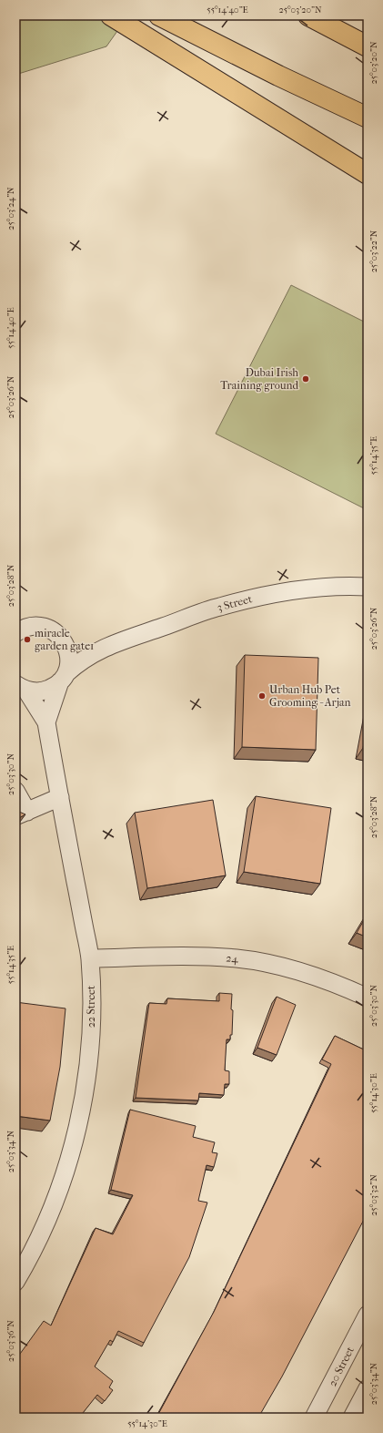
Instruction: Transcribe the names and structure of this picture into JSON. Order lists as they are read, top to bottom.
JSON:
{
  "streets": {
    "street": [
      "3 Street",
      "24",
      "22 Street",
      "20 Street"
    ]
  },
  "crossings": [
    ["3 Street", "22 Street"],
    ["24", "22 Street"]
  ],
  "places": ["Dubai Irish Training ground", "miracle garden gate1", "Urban Hub Pet Grooming - Arjan"],
  "coordinates": [
    "55°14'40\"E",
    "25°03'20\"N",
    "25°03'24\"N",
    "25°03'22\"N",
    "25°03'26\"N",
    "55°14'35\"E",
    "25°03'28\"N",
    "25°03'30\"N",
    "55°14'30\"E",
    "25°03'34\"N",
    "25°03'32\"N",
    "25°03'36\"N"
  ]
}
